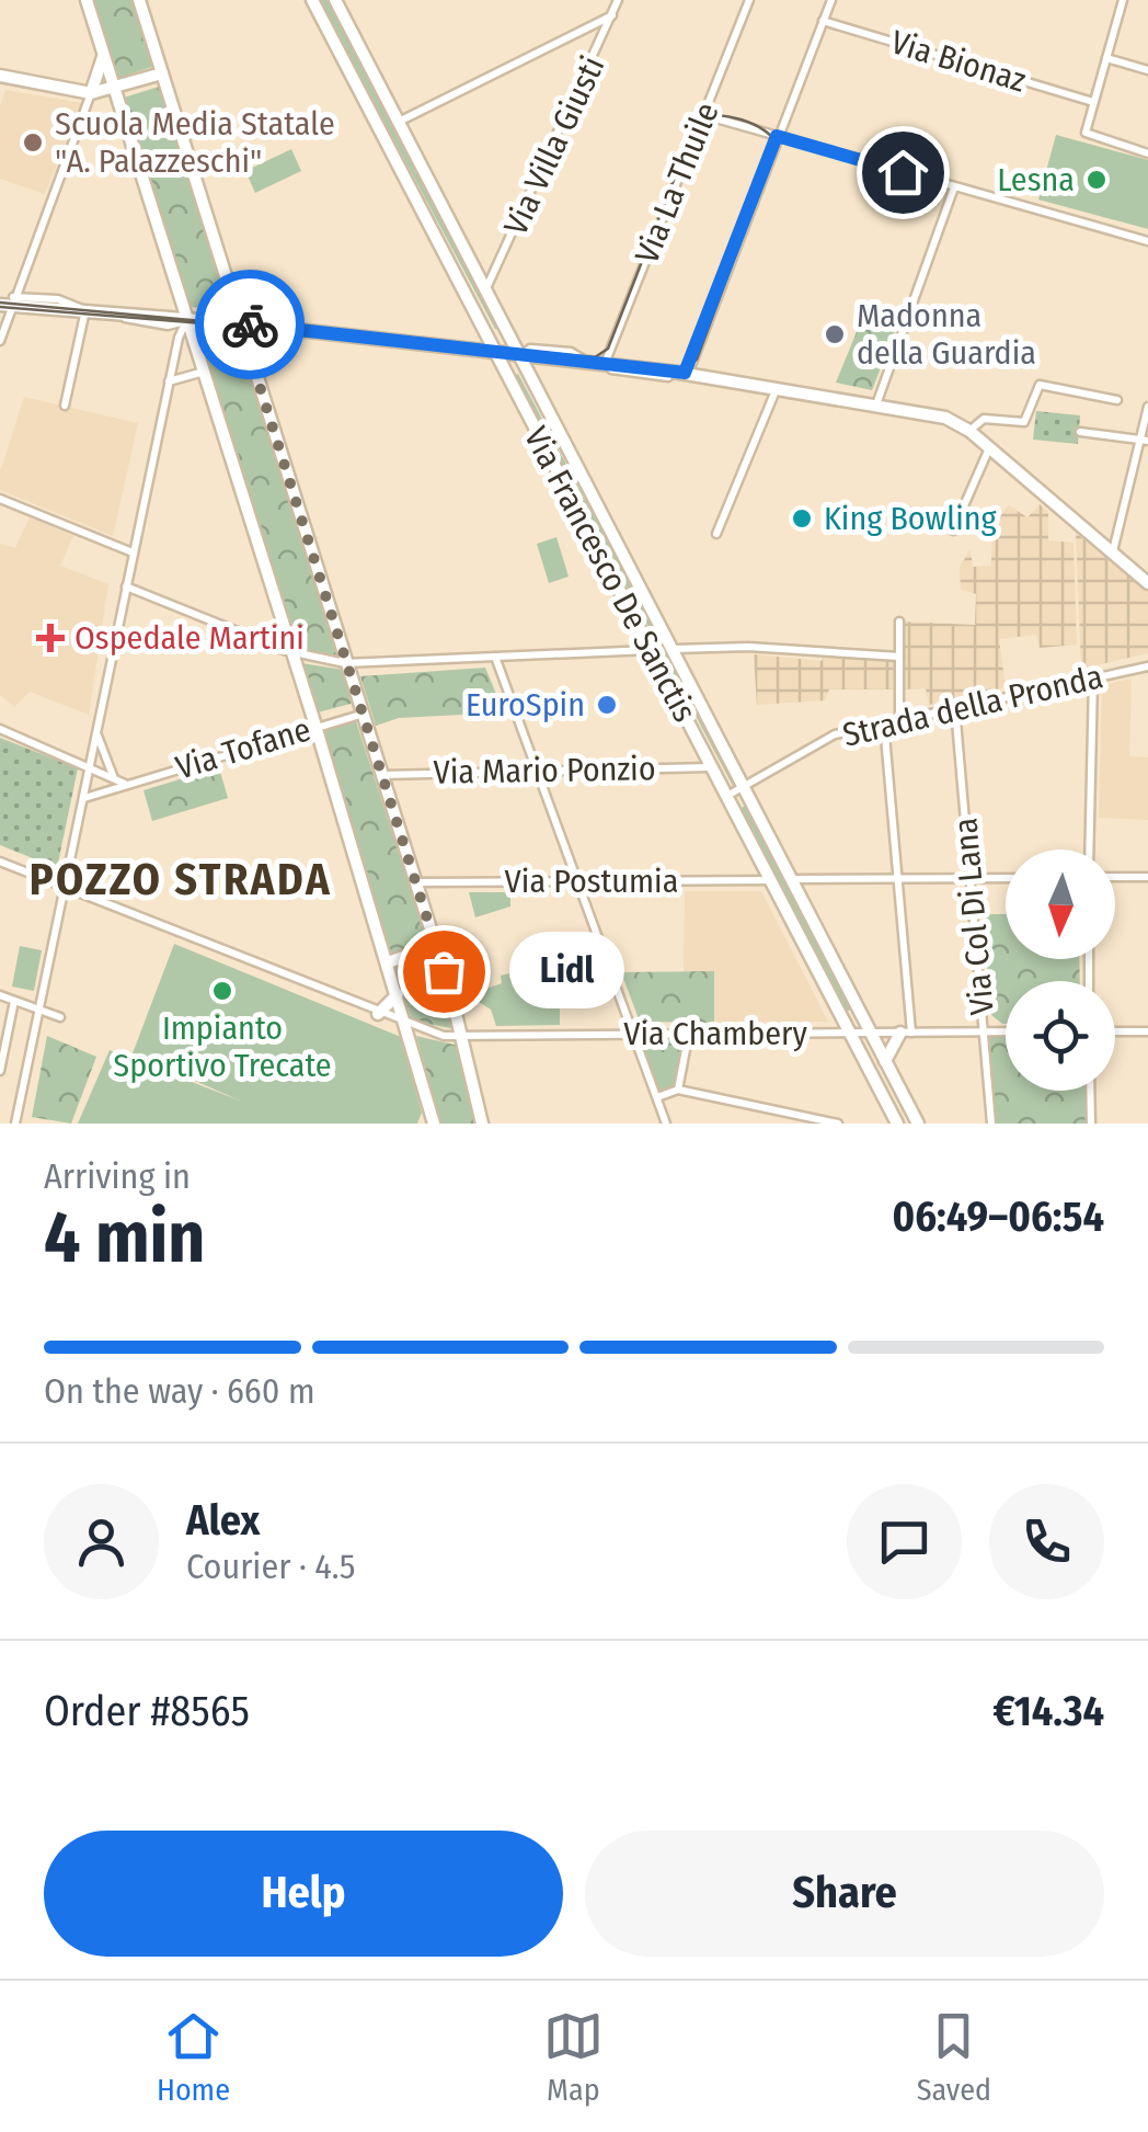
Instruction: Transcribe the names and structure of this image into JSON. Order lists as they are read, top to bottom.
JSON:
{
  "streets": {
    "street": [
      "Via Bionaz",
      "Via Villa Giusti",
      "Via La Thuile",
      "Via Francesco De Sanctis",
      "Strada della Pronda",
      "Via Tofane",
      "Via Mario Ponzio",
      "Via Postumia",
      "Via Col Di Lana",
      "Via Chambery"
    ]
  },
  "crossings": [
    ["Via Villa Giusti", "Via Francesco De Sanctis"],
    ["Via Francesco De Sanctis", "Strada della Pronda"],
    ["Via Francesco De Sanctis", "Via Mario Ponzio"],
    ["Via Francesco De Sanctis", "Via Postumia"],
    ["Via Francesco De Sanctis", "Via Chambery"],
    ["Strada della Pronda", "Via Col Di Lana"],
    ["Via Col Di Lana", "Via Chambery"]
  ],
  "districts": ["POZZO STRADA"],
  "places": {
    "other": [
      "Scuola Media Statale \"A. Palazzeschi\"",
      "Lesna",
      "Madonna della Guardia",
      "King Bowling",
      "EuroSpin",
      "Lidl",
      "Impianto Sportivo Trecate"
    ],
    "health": ["Ospedale Martini"]
  },
  "north": "bottom",
  "page": {
    "bubble": "Lidl",
    "heading": ["4 min", "Arriving in", "06:49–06:54"],
    "panel": [
      "Alex",
      "Courier · 4.5",
      "Order #8565",
      "€14.34"
    ],
    "bar": "On the way · 660 m",
    "buttons": ["Help", "Share"],
    "tabs": ["Home", "Map", "Saved"]
  }
}
